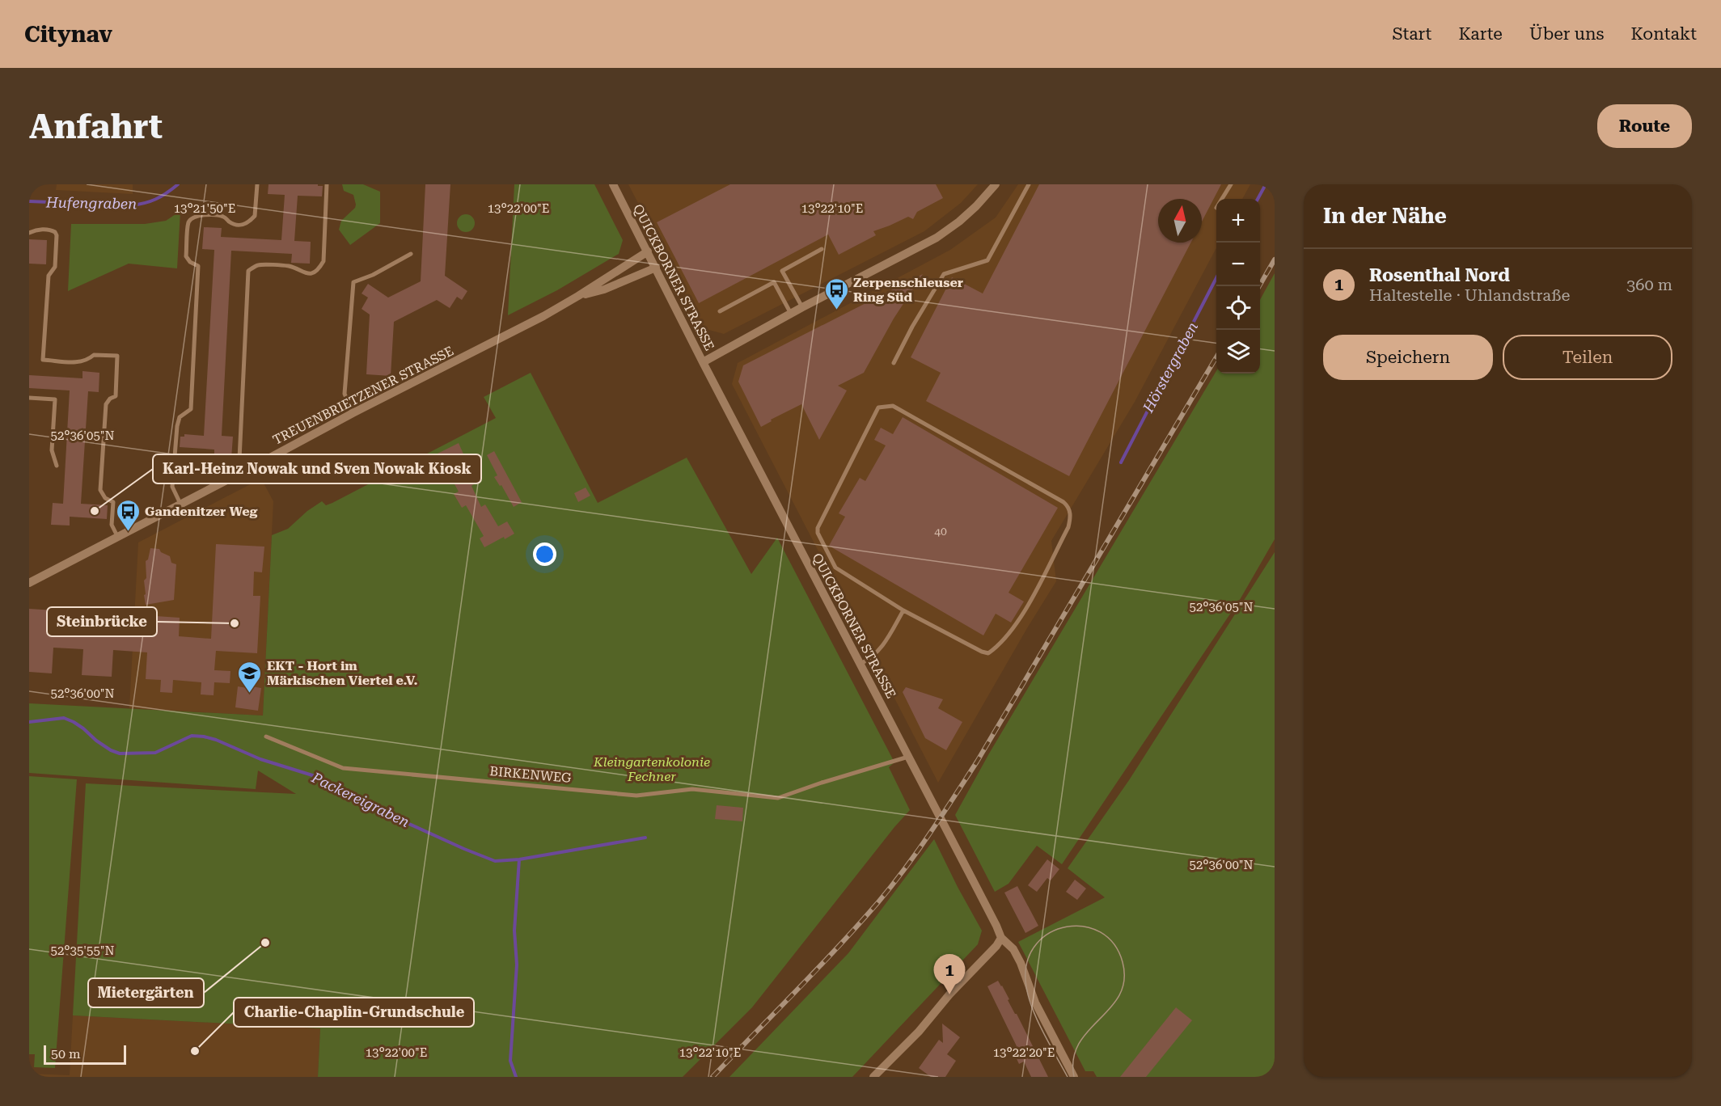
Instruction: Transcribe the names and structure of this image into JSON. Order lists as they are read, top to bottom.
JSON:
{
  "streets": {
    "street": ["QUICKBORNER STRASSE", "TREUENBRIETZENER STRASSE"],
    "lane": ["BIRKENWEG"]
  },
  "crossings": [
    ["QUICKBORNER STRASSE", "TREUENBRIETZENER STRASSE"],
    ["QUICKBORNER STRASSE", "BIRKENWEG"]
  ],
  "water": ["Hufengraben", "Hörstergraben", "Packereigraben"],
  "parks": ["Kleingartenkolonie Fechner"],
  "places": {
    "bus stop": ["Zerpenschleuser Ring Süd", "Gandenitzer Weg"],
    "other": [
      "Karl-Heinz Nowak und Sven Nowak Kiosk",
      "Steinbrücke",
      "Mietergärten",
      "Charlie-Chaplin-Grundschule"
    ],
    "school or university": ["EKT - Hort im Märkischen Viertel e.V."]
  },
  "house_numbers": ["40"],
  "scale_bar": "50 m",
  "north": "top",
  "page": {
    "header": "Citynav",
    "nav": [
      "Start",
      "Karte",
      "Über uns",
      "Kontakt"
    ],
    "buttons": [
      "Route",
      ["Speichern", "Teilen"]
    ],
    "title": "Anfahrt",
    "heading": "In der Nähe",
    "map_buttons": ["+", "−"],
    "list": [
      {
        "mark": "1",
        "name": "Rosenthal Nord",
        "note": "Haltestelle · Uhlandstraße",
        "value": "360 m"
      }
    ],
    "pins": "1",
    "scale": "50 m"
  },
  "coordinates": [
    "13°21'50\"E",
    "13°22'00\"E",
    "13°22'10\"E",
    "52°36'05\"N",
    "52°36'00\"N",
    "52°35'55\"N",
    "13°22'20\"E"
  ]
}
